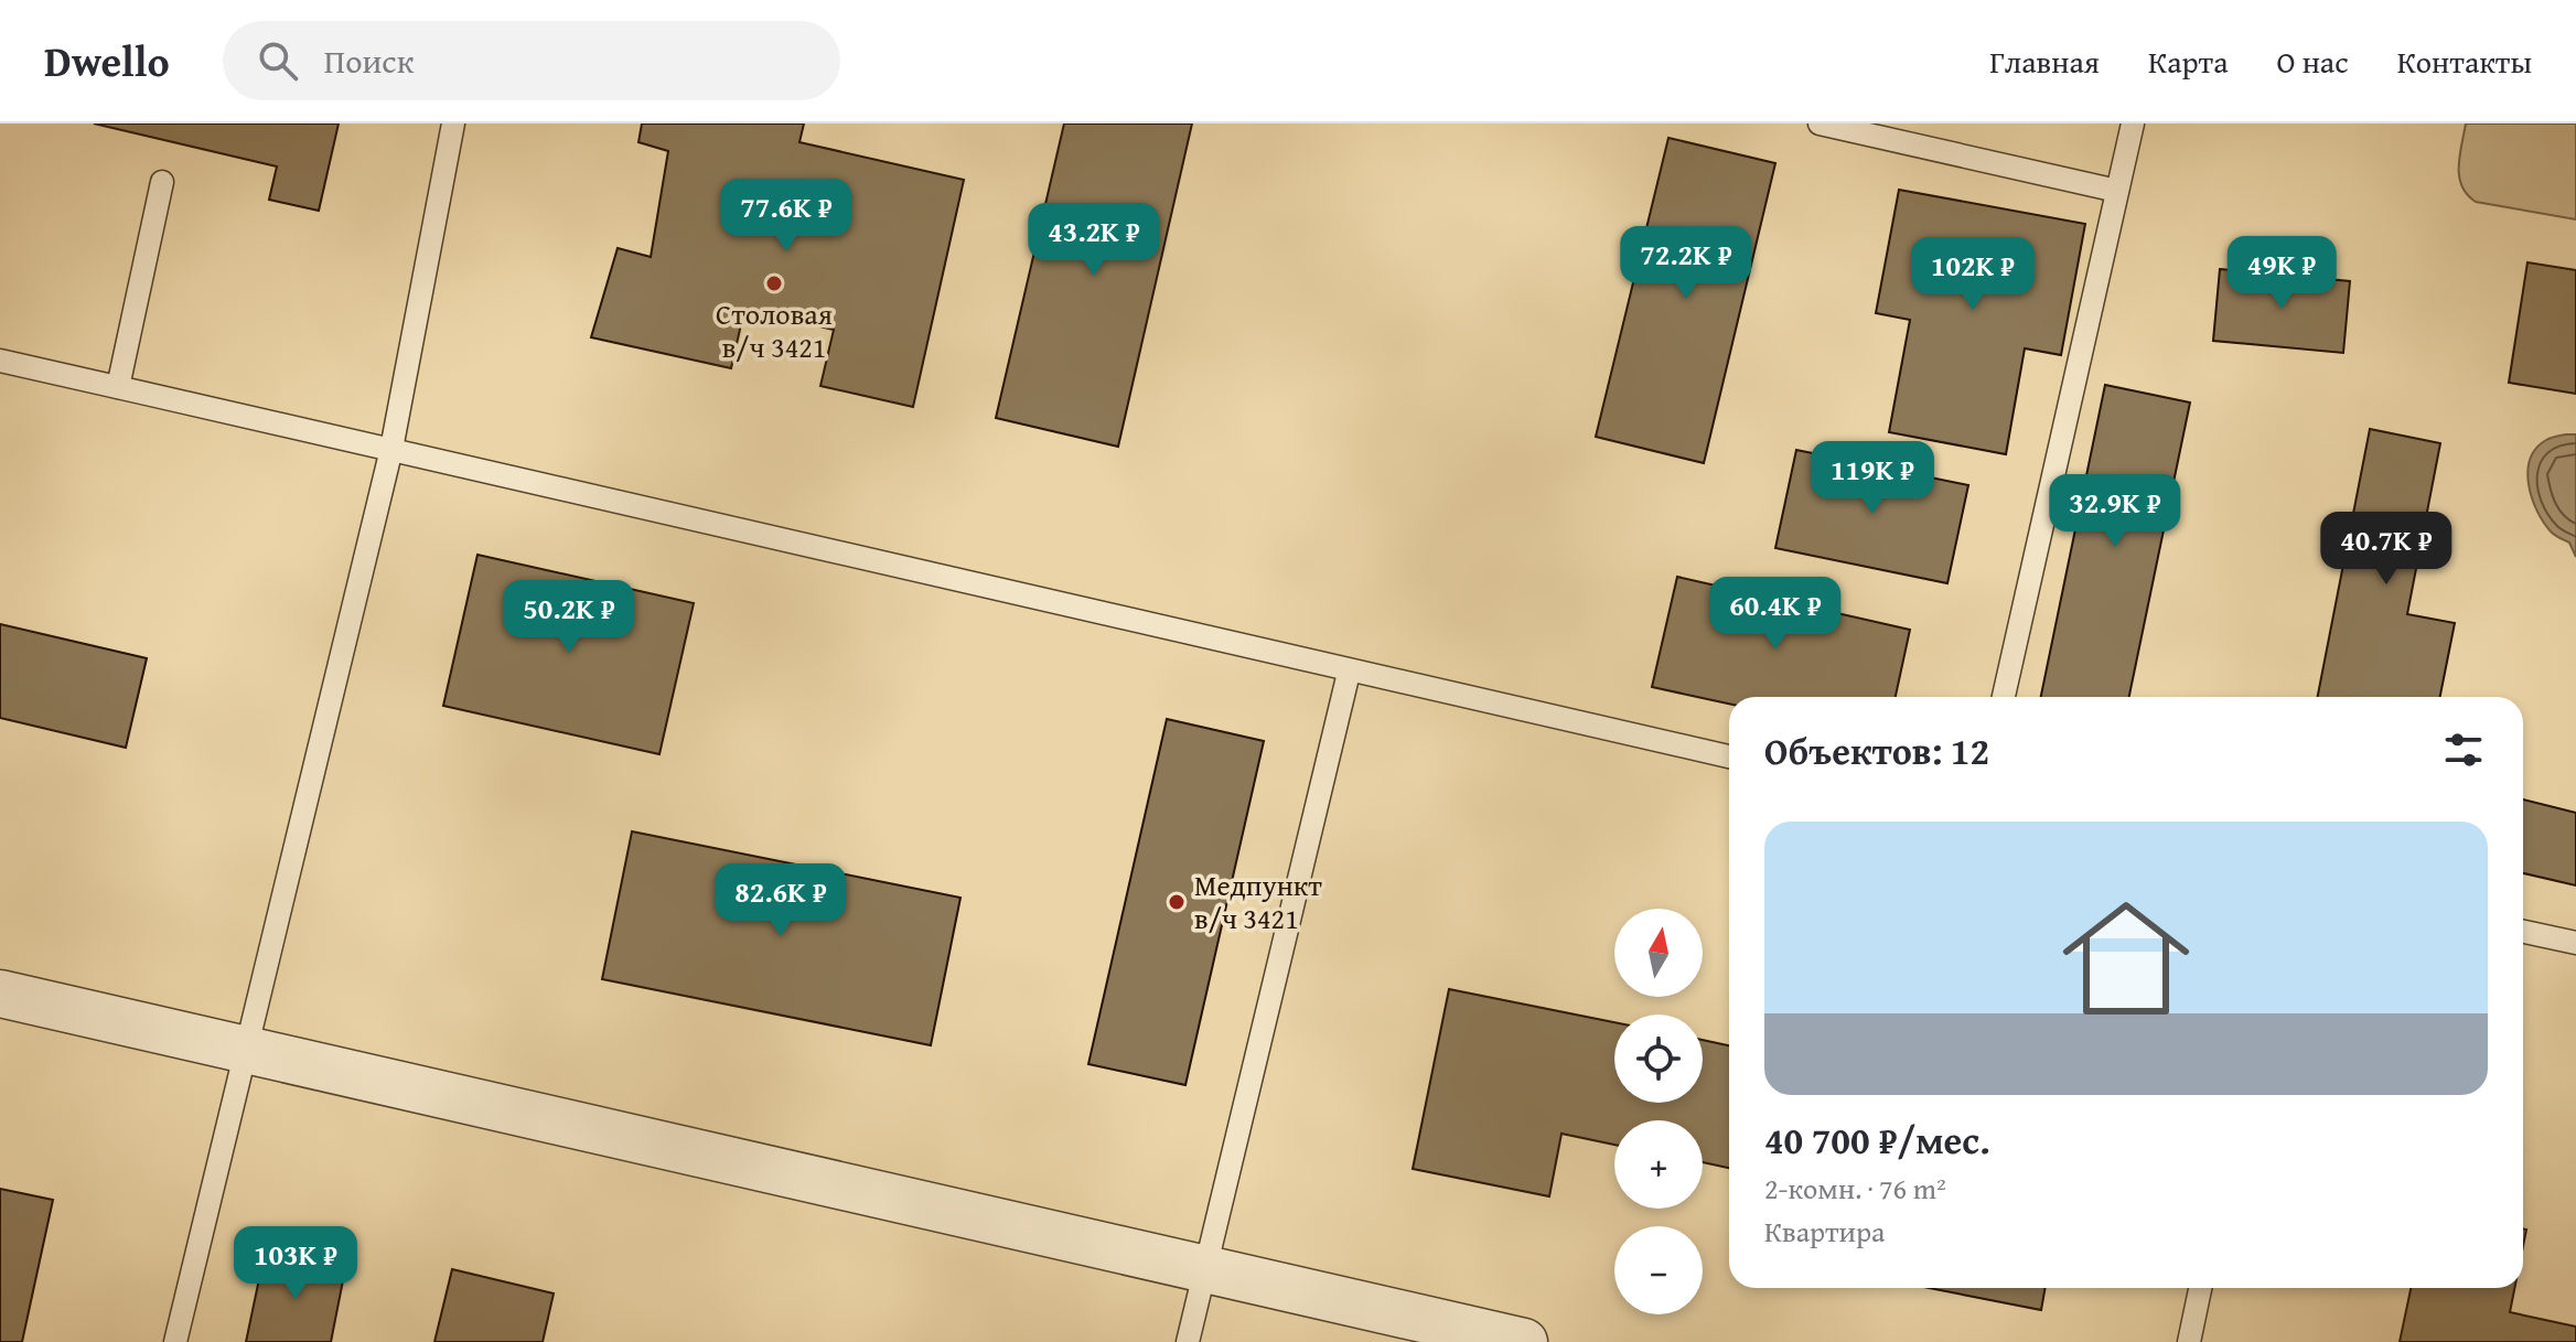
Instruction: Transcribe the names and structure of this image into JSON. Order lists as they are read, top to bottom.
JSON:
{
  "places": ["Столовая в/ч 3421", "Медпункт в/ч 3421"],
  "north": "top",
  "page": {
    "header": "Dwello",
    "search": "Поиск",
    "nav": [
      "Главная",
      "Карта",
      "О нас",
      "Контакты"
    ],
    "price": [
      "77.6K ₽",
      "43.2K ₽",
      "72.2K ₽",
      "49K ₽",
      "102K ₽",
      "119K ₽",
      "32.9K ₽",
      "40.7K ₽",
      "60.4K ₽",
      "50.2K ₽",
      "82.6K ₽",
      "103K ₽"
    ],
    "heading": "Объектов: 12",
    "list": [
      {
        "name": "40 700 ₽/мес.",
        "note": "2-комн. · 76 m² · Квартира"
      }
    ],
    "map_buttons": ["+", "−"]
  }
}
